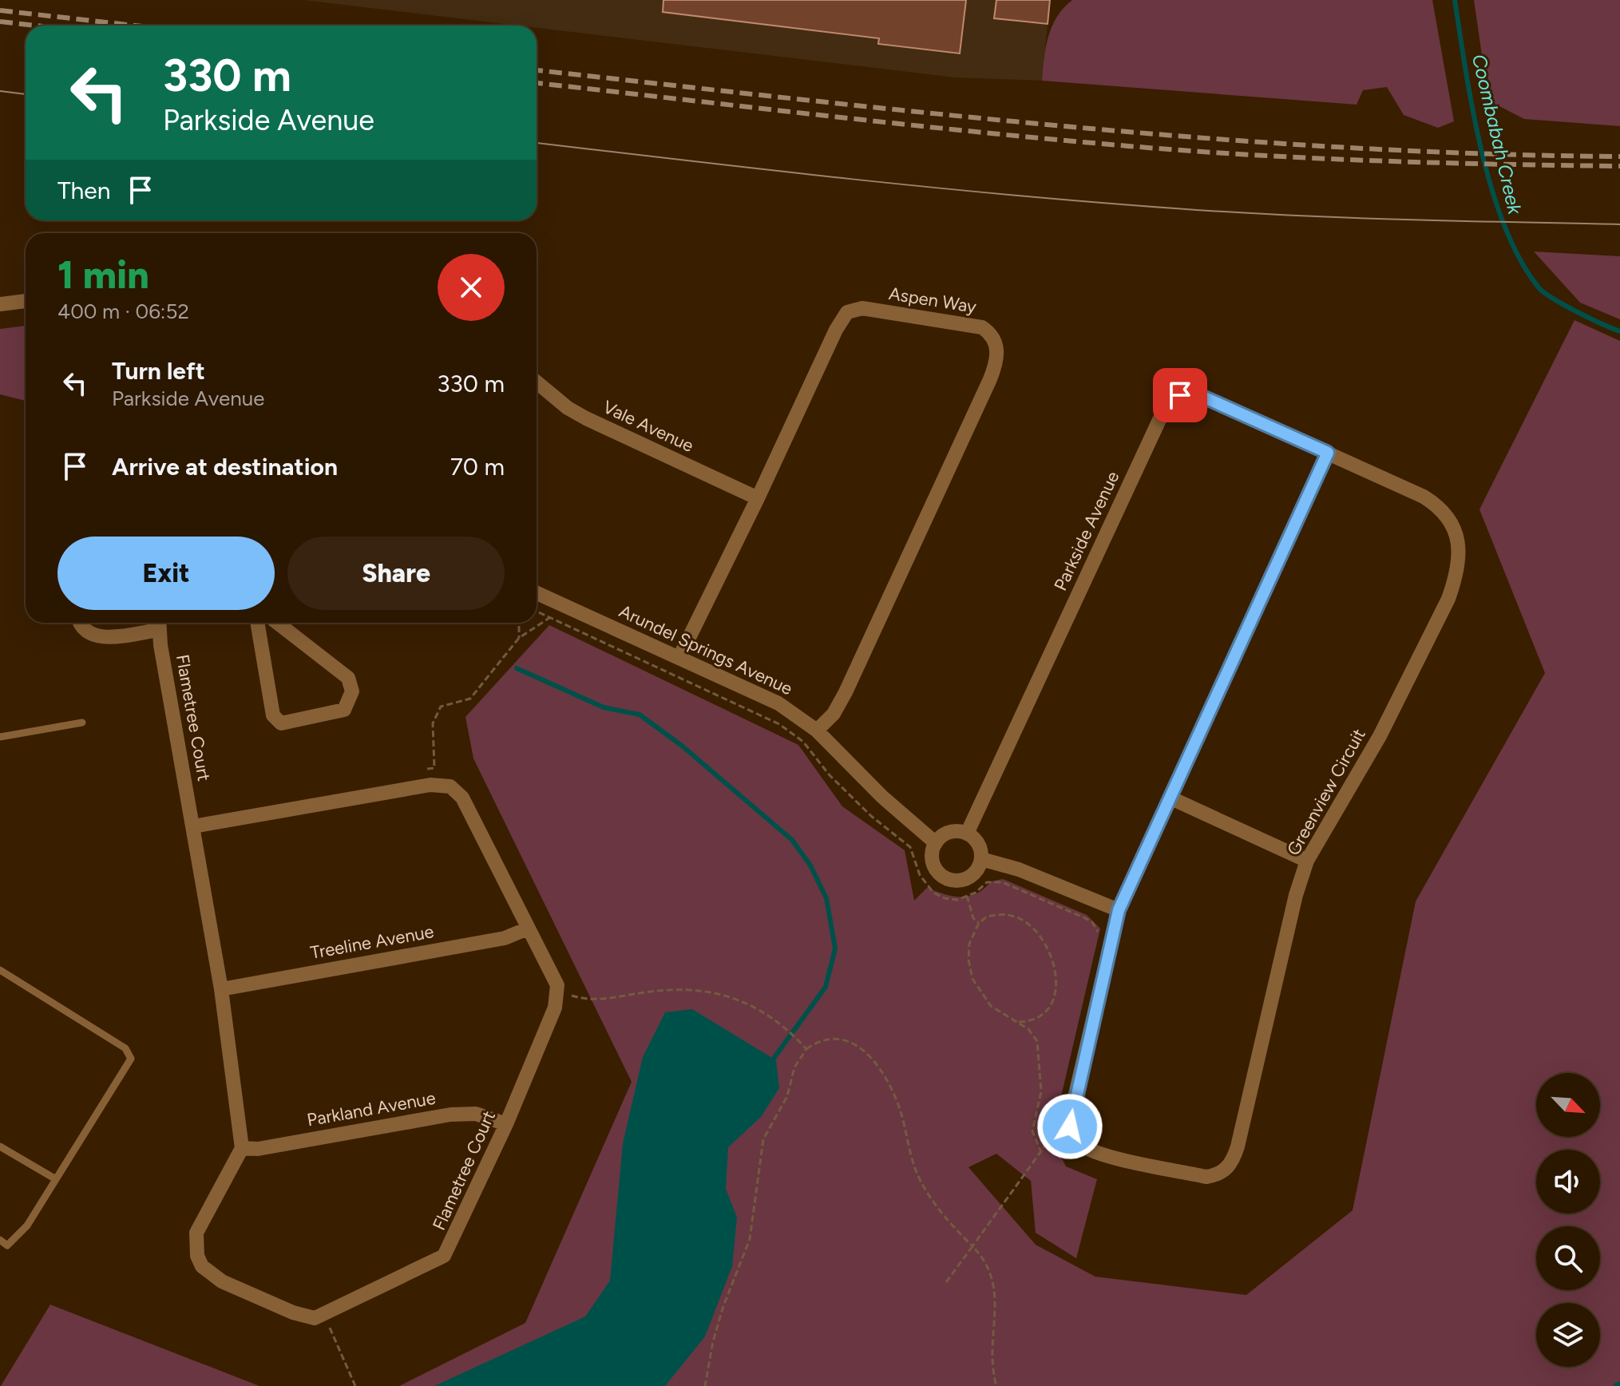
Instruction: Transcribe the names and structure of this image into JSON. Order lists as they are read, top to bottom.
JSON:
{
  "streets": {
    "street": [
      "Aspen Way",
      "Vale Avenue",
      "Parkside Avenue",
      "Arundel Springs Avenue",
      "Flametree Court",
      "Greenview Circuit",
      "Treeline Avenue",
      "Parkland Avenue"
    ]
  },
  "crossings": [
    ["Aspen Way", "Vale Avenue"],
    ["Aspen Way", "Arundel Springs Avenue"],
    ["Parkside Avenue", "Arundel Springs Avenue"],
    ["Parkside Avenue", "Greenview Circuit"],
    ["Flametree Court", "Treeline Avenue"],
    ["Flametree Court", "Parkland Avenue"]
  ],
  "water": ["Coombabah Creek"],
  "north": "bottom right",
  "page": {
    "turn": ["330 m", "Parkside Avenue"],
    "then": "Then",
    "heading": ["1 min", "400 m · 06:52"],
    "list": [
      {
        "name": "Turn left",
        "note": "Parkside Avenue",
        "value": "330 m"
      },
      {
        "name": "Arrive at destination",
        "value": "70 m"
      }
    ],
    "buttons": ["Exit", "Share"]
  }
}
